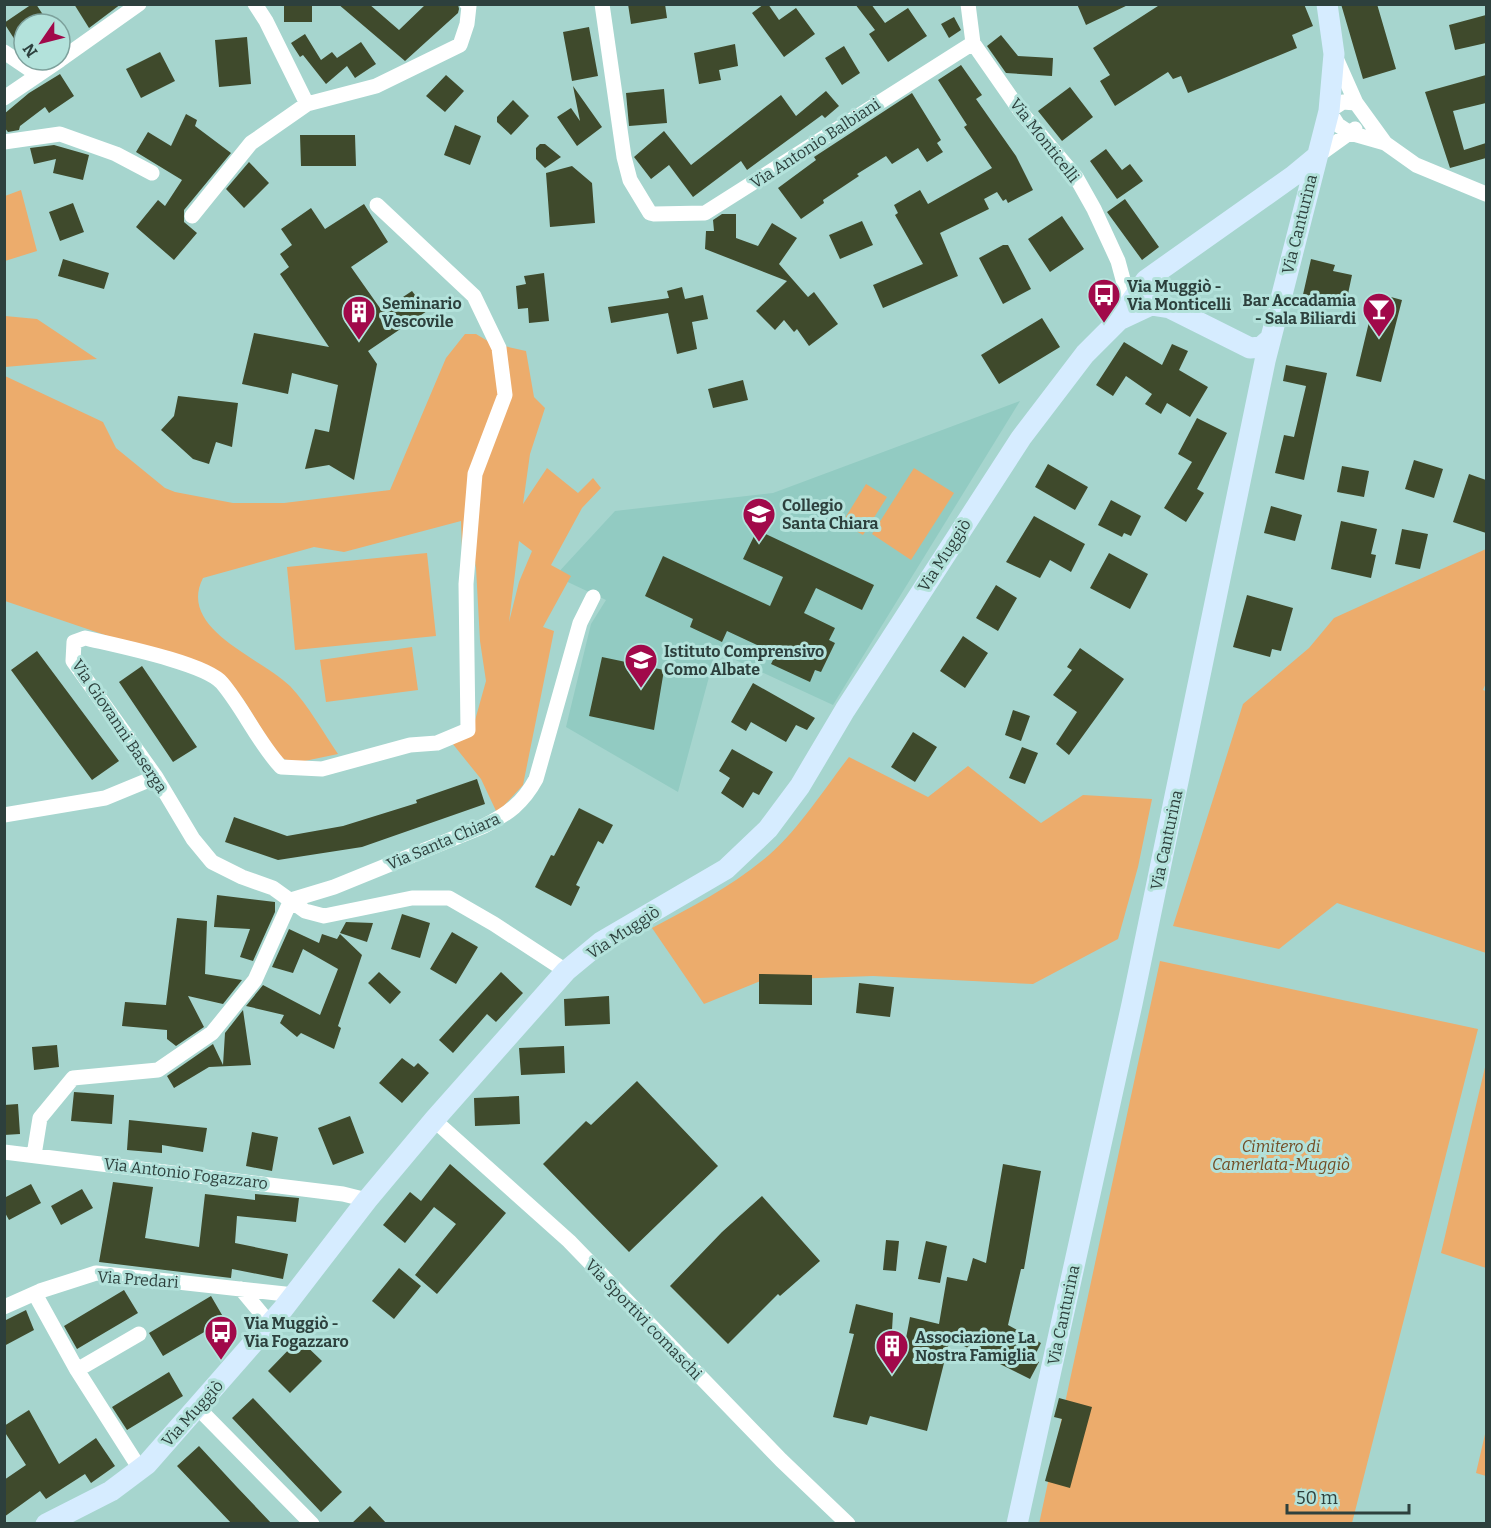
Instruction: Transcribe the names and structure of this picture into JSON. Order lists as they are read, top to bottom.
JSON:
{
  "streets": {
    "street": [
      "Via Monticelli",
      "Via Antonio Balbiani",
      "Via Canturina",
      "Via Muggiò",
      "Via Giovanni Baserga",
      "Via Santa Chiara",
      "Via Antonio Fogazzaro",
      "Via Predari",
      "Via Sportivi comaschi"
    ]
  },
  "crossings": [
    ["Via Monticelli", "Via Antonio Balbiani"],
    ["Via Monticelli", "Via Muggiò"],
    ["Via Canturina", "Via Muggiò"],
    ["Via Muggiò", "Via Giovanni Baserga"],
    ["Via Muggiò", "Via Antonio Fogazzaro"],
    ["Via Muggiò", "Via Predari"],
    ["Via Muggiò", "Via Sportivi comaschi"],
    ["Via Giovanni Baserga", "Via Santa Chiara"]
  ],
  "parks": ["Cimitero di Camerlata-Muggiò"],
  "places": {
    "bus stop": ["Via Muggiò - Via Monticelli", "Via Muggiò - Via Fogazzaro"],
    "bar": ["Bar Accadamia - Sala Biliardi"],
    "building": ["Seminario Vescovile", "Associazione La Nostra Famiglia"],
    "school or university": ["Collegio Santa Chiara", "Istituto Comprensivo Como Albate"]
  },
  "scale_bar": "50 m",
  "north": "bottom left"
}
